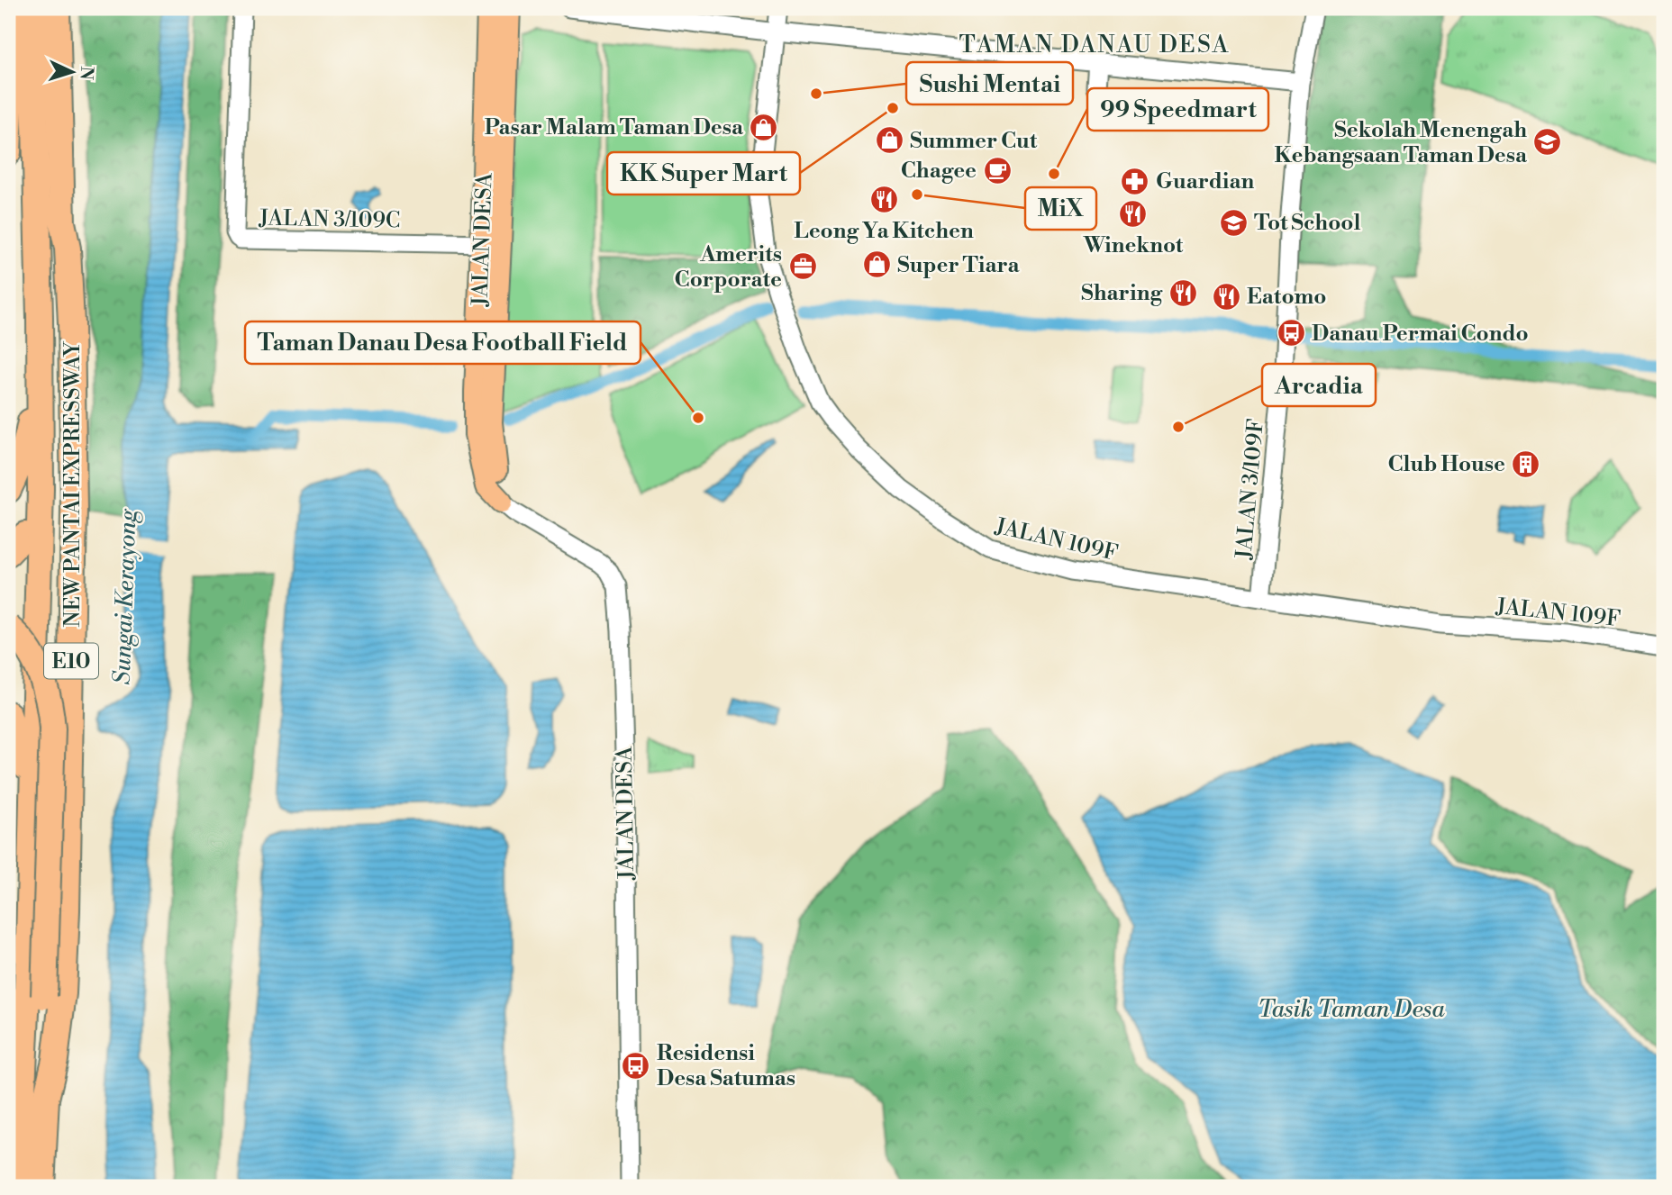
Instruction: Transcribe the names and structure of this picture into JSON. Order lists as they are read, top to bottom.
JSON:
{
  "streets": {
    "highway": ["NEW PANTAI EXPRESSWAY", "E10"],
    "main road": ["JALAN DESA"],
    "street": ["JALAN 3/109C", "JALAN 3/109F", "JALAN 109F"]
  },
  "crossings": [
    ["JALAN 3/109C", "JALAN DESA"],
    ["NEW PANTAI EXPRESSWAY", "E10"],
    ["JALAN 3/109F", "JALAN 109F"]
  ],
  "districts": ["TAMAN DANAU DESA"],
  "water": ["Sungai Kerayong", "Tasik Taman Desa"],
  "places": {
    "other": [
      "Sushi Mentai",
      "KK Super Mart",
      "99 Speedmart",
      "MiX",
      "Taman Danau Desa Football Field",
      "Arcadia"
    ],
    "shop": ["Pasar Malam Taman Desa", "Summer Cut", "Super Tiara"],
    "school or university": ["Sekolah Menengah Kebangsaan Taman Desa", "Tot School"],
    "cafe": ["Chagee"],
    "pharmacy": ["Guardian"],
    "restaurant": [
      "Leong Ya Kitchen",
      "Wineknot",
      "Sharing",
      "Eatomo"
    ],
    "office": ["Amerits Corporate"],
    "bus stop": ["Danau Permai Condo", "Residensi Desa Satumas"],
    "building": ["Club House"]
  },
  "north": "right"
}
